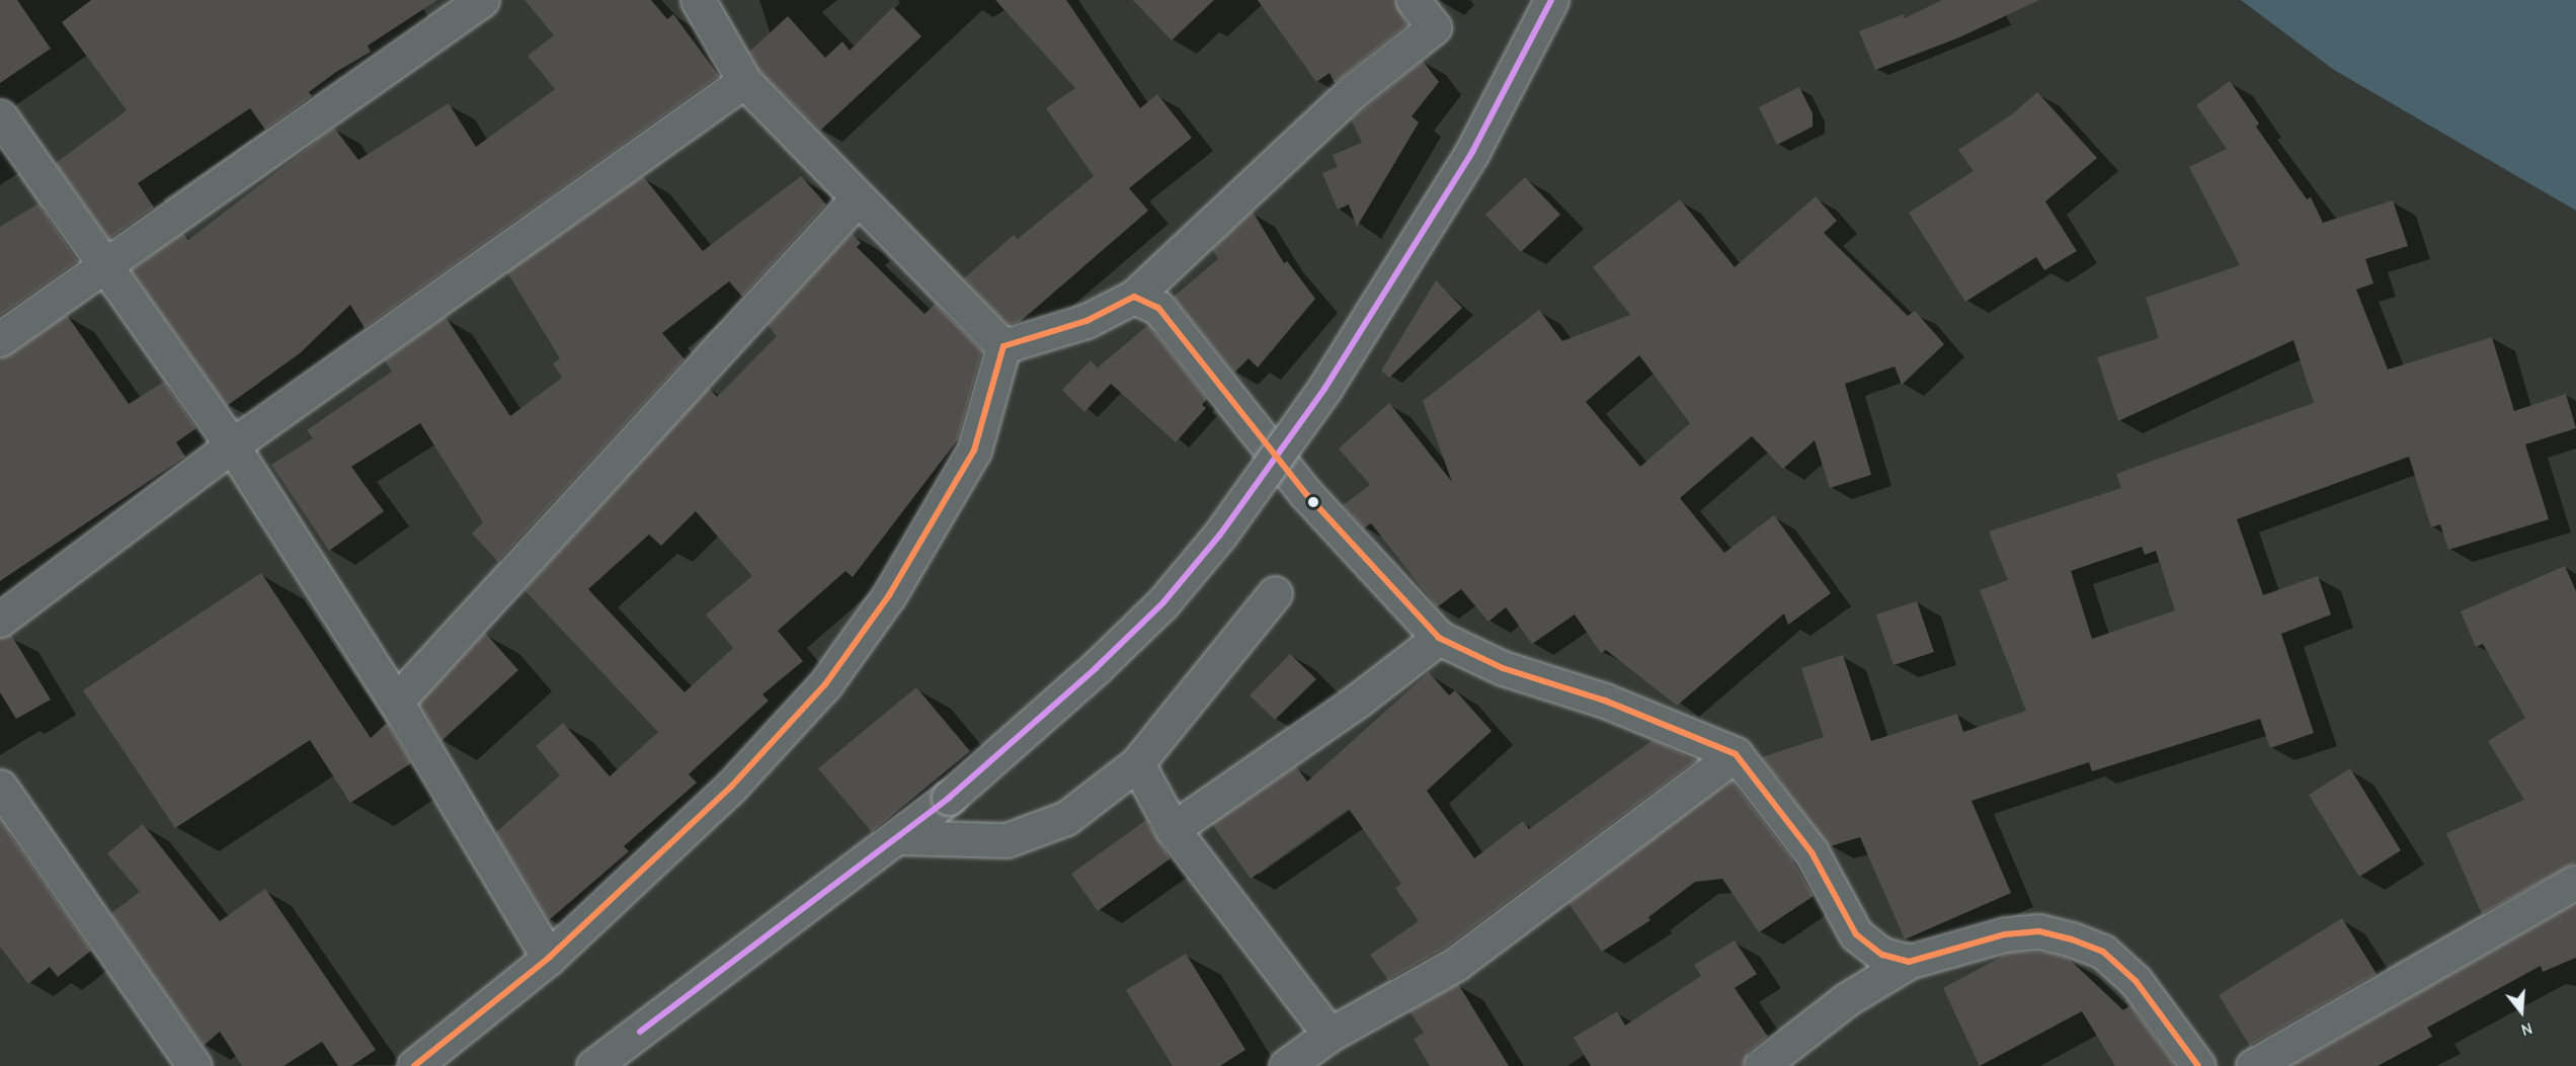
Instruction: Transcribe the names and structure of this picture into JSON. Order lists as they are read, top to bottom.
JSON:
{
  "north": "bottom"
}
